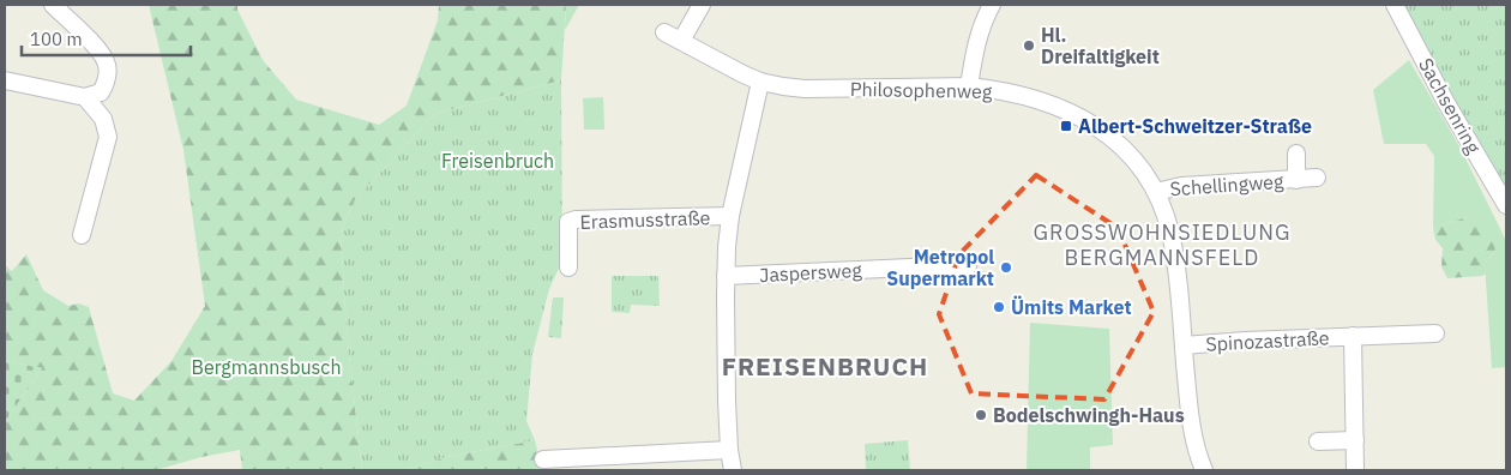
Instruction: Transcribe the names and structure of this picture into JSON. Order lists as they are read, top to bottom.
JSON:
{
  "streets": {
    "street": [
      "Philosophenweg",
      "Sachsenring",
      "Schellingweg",
      "Erasmusstraße",
      "Jaspersweg",
      "Spinozastraße"
    ]
  },
  "crossings": [
    ["Philosophenweg", "Schellingweg"],
    ["Philosophenweg", "Erasmusstraße"],
    ["Philosophenweg", "Spinozastraße"],
    ["Erasmusstraße", "Jaspersweg"]
  ],
  "districts": ["GROSSWOHNSIEDLUNG BERGMANNSFELD", "FREISENBRUCH"],
  "parks": ["Freisenbruch", "Bergmannsbusch"],
  "places": {
    "other": [
      "Hl. Dreifaltigkeit",
      "Metropol Supermarkt",
      "Ümits Market",
      "Bodelschwingh-Haus"
    ],
    "transit": ["Albert-Schweitzer-Straße"]
  },
  "scale_bar": "100 m"
}
